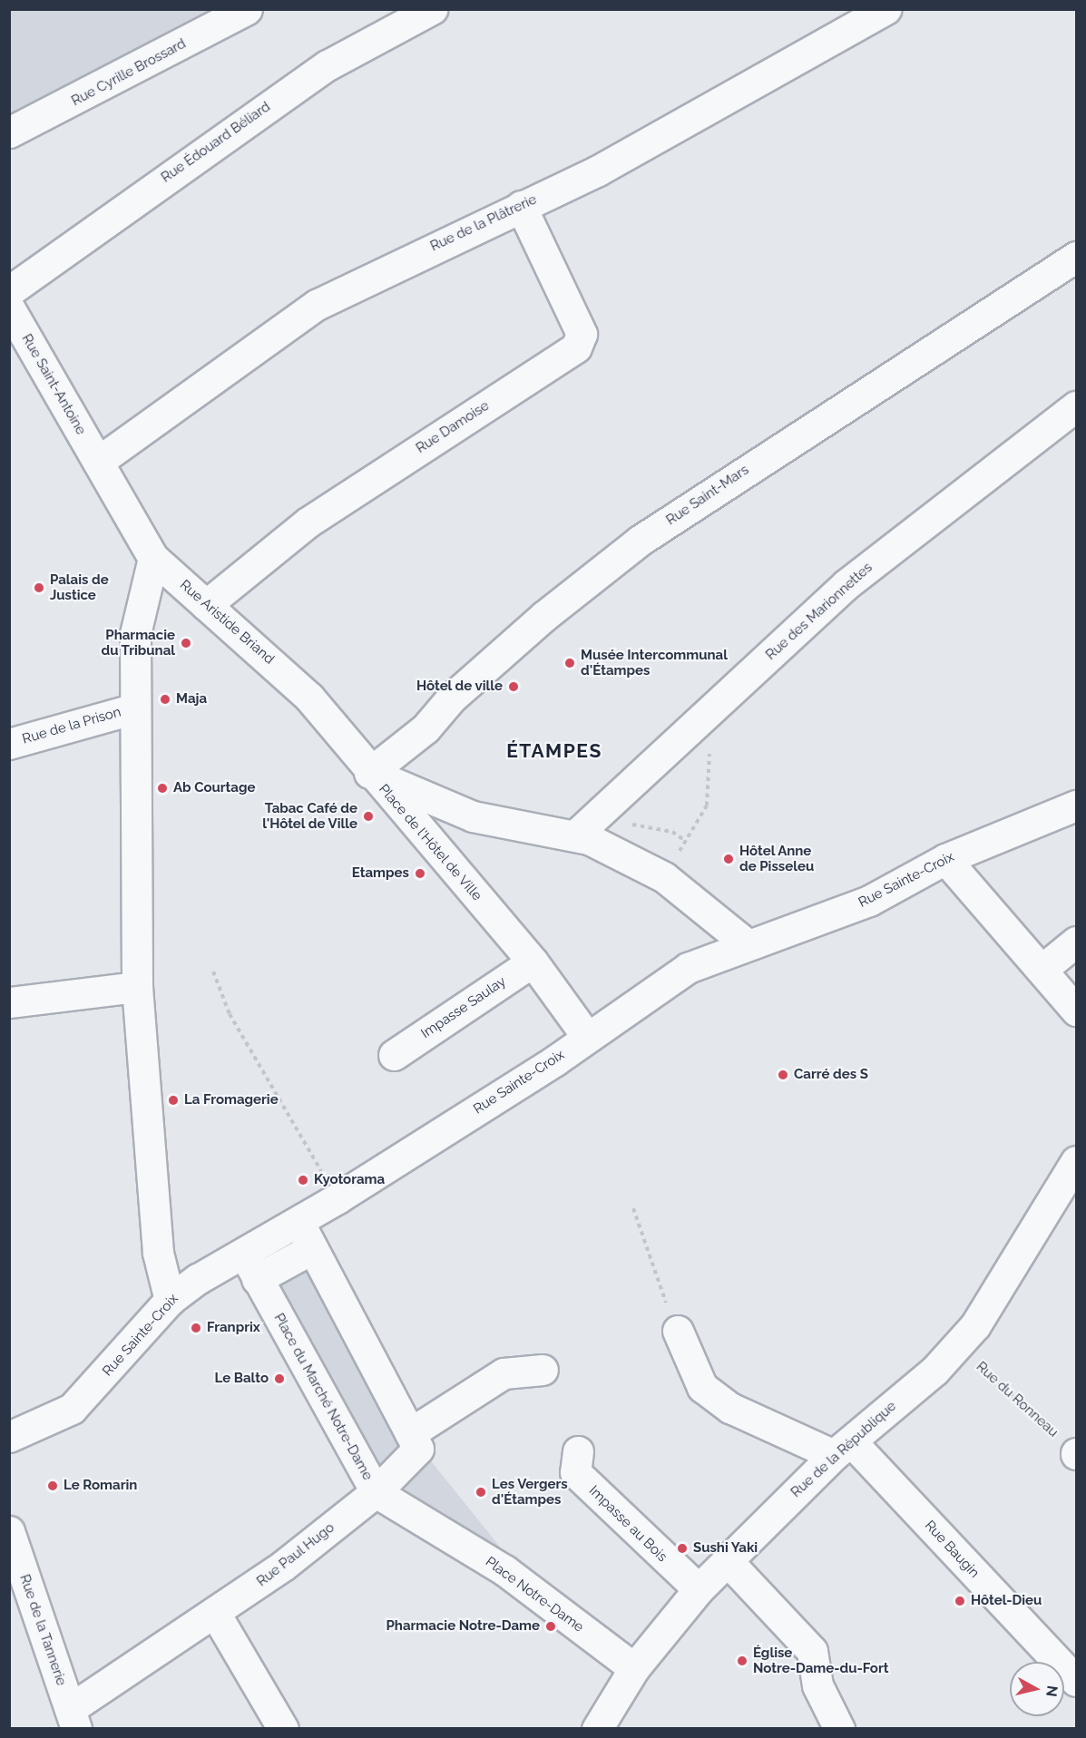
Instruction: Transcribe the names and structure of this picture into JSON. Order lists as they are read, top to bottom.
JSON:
{
  "streets": {
    "street": [
      "Rue Cyrille Brossard",
      "Rue Édouard Béliard",
      "Rue de la Plâtrerie",
      "Rue Saint-Antoine",
      "Rue Damoise",
      "Rue Saint-Mars",
      "Rue des Marionnettes",
      "Rue Aristide Briand",
      "Rue de la Prison",
      "Place de l'Hôtel de Ville",
      "Rue Sainte-Croix",
      "Impasse Saulay",
      "Place du Marché Notre-Dame",
      "Rue de la République",
      "Impasse au Bois",
      "Rue Baugin",
      "Rue Paul Hugo",
      "Place Notre-Dame",
      "Rue de la Tannerie"
    ],
    "path": ["Rue du Ronneau"]
  },
  "crossings": [
    ["Rue de la Plâtrerie", "Rue Saint-Antoine"],
    ["Rue de la Plâtrerie", "Rue Damoise"],
    ["Rue de la Plâtrerie", "Rue Aristide Briand"],
    ["Rue Saint-Antoine", "Rue Aristide Briand"],
    ["Rue Damoise", "Rue Aristide Briand"],
    ["Rue Saint-Mars", "Rue Aristide Briand"],
    ["Rue Saint-Mars", "Place de l'Hôtel de Ville"],
    ["Rue des Marionnettes", "Place de l'Hôtel de Ville"],
    ["Rue Aristide Briand", "Place de l'Hôtel de Ville"],
    ["Place de l'Hôtel de Ville", "Rue Sainte-Croix"],
    ["Place de l'Hôtel de Ville", "Impasse Saulay"],
    ["Rue Sainte-Croix", "Place du Marché Notre-Dame"],
    ["Place du Marché Notre-Dame", "Rue Paul Hugo"],
    ["Place du Marché Notre-Dame", "Place Notre-Dame"],
    ["Rue du Ronneau", "Rue de la République"],
    ["Rue de la République", "Impasse au Bois"],
    ["Rue de la République", "Rue Baugin"],
    ["Rue de la République", "Place Notre-Dame"],
    ["Rue Paul Hugo", "Place Notre-Dame"],
    ["Rue Paul Hugo", "Rue de la Tannerie"]
  ],
  "districts": ["ÉTAMPES"],
  "places": [
    "Palais de Justice",
    "Pharmacie du Tribunal",
    "Musée Intercommunal d'Étampes",
    "Hôtel de ville",
    "Maja",
    "Ab Courtage",
    "Tabac Café de l'Hôtel de Ville",
    "Hôtel Anne de Pisseleu",
    "Etampes",
    "Carré des S",
    "La Fromagerie",
    "Kyotorama",
    "Franprix",
    "Le Balto",
    "Le Romarin",
    "Les Vergers d'Étampes",
    "Sushi Yaki",
    "Hôtel-Dieu",
    "Pharmacie Notre-Dame",
    "Église Notre-Dame-du-Fort"
  ],
  "north": "right"
}
